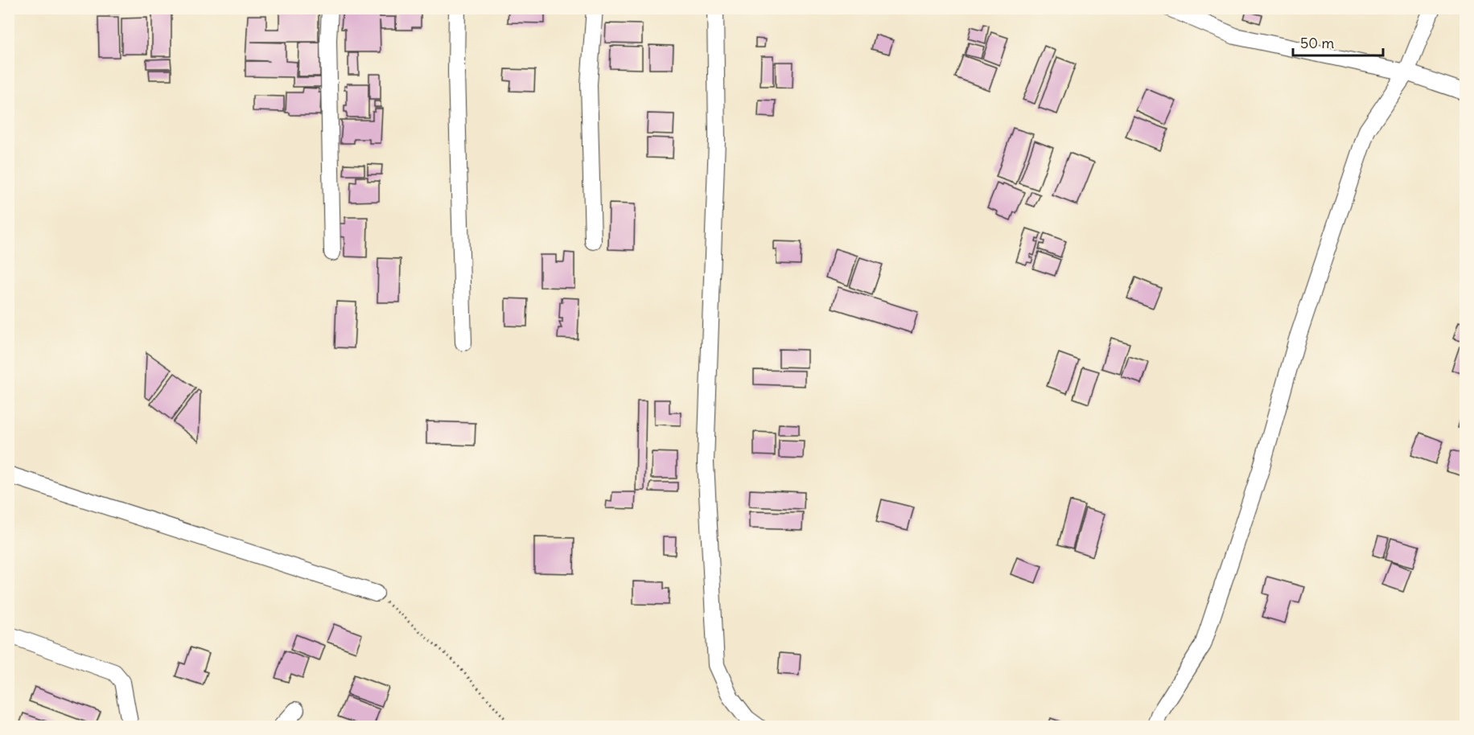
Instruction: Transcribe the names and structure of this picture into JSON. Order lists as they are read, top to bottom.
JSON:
{
  "scale_bar": "50 m"
}
